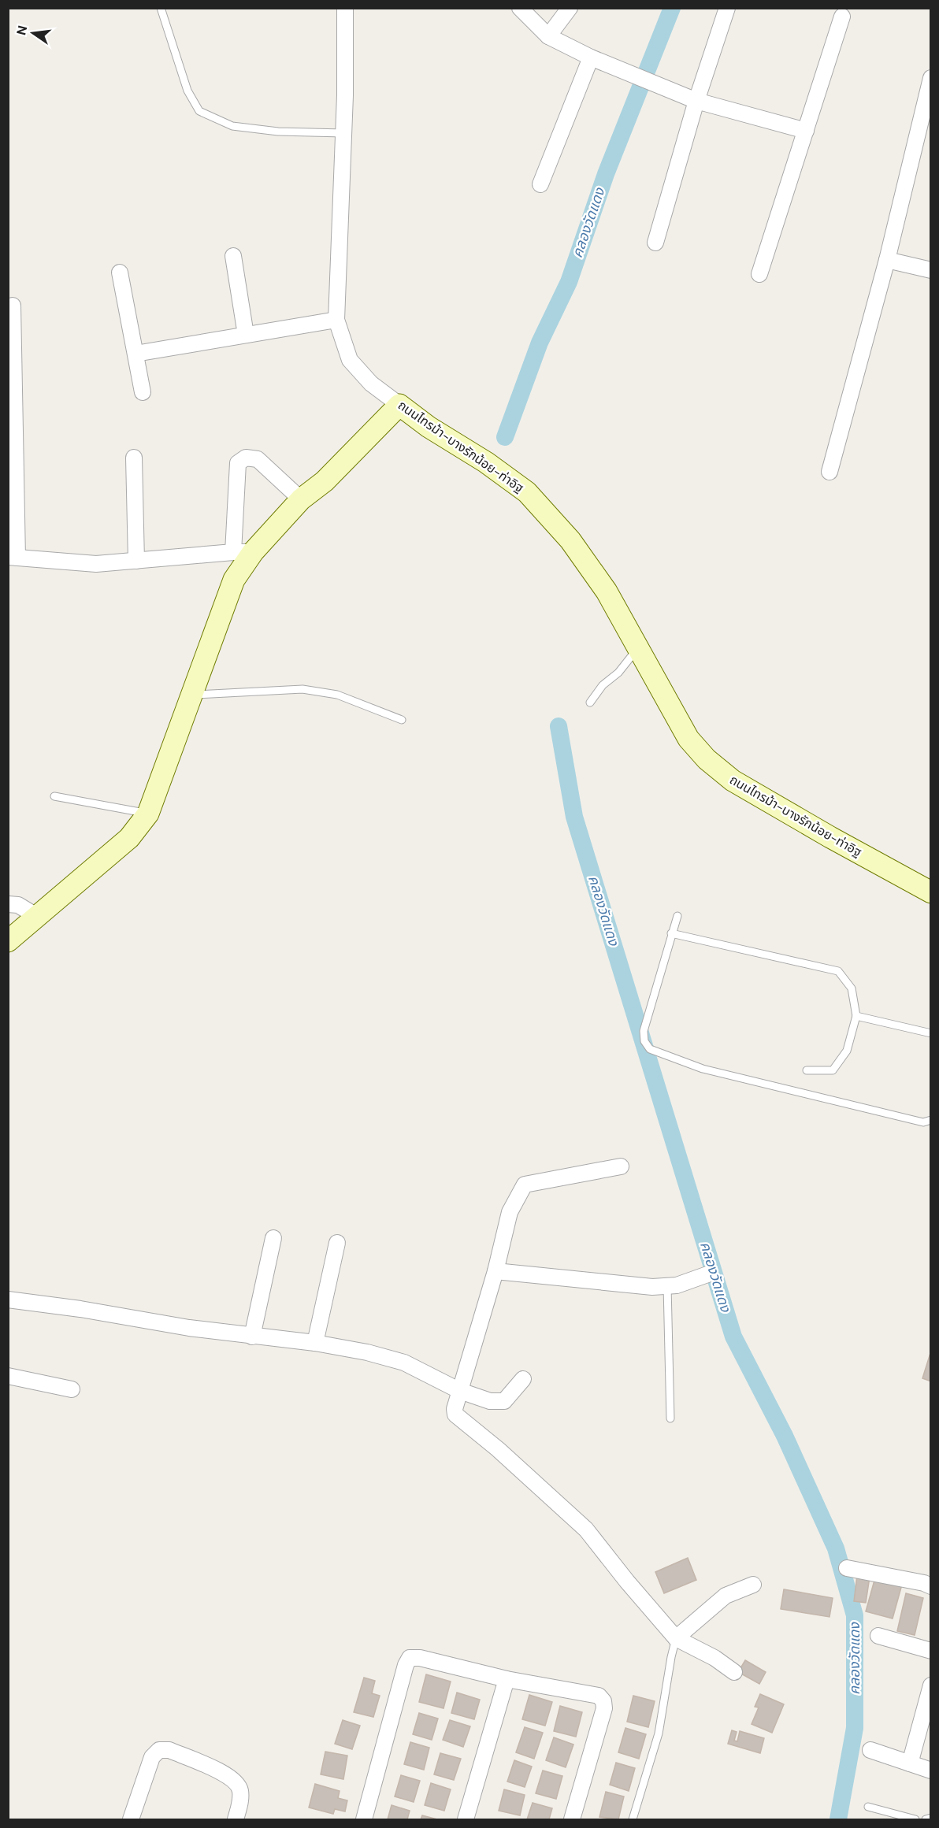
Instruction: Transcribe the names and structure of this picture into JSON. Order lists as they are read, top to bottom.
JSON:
{
  "streets": {
    "street": ["ถนนไทรม้า-บางรักน้อย-ท่าอิฐ"]
  },
  "water": ["คลองวัดแดง"],
  "north": "left"
}
